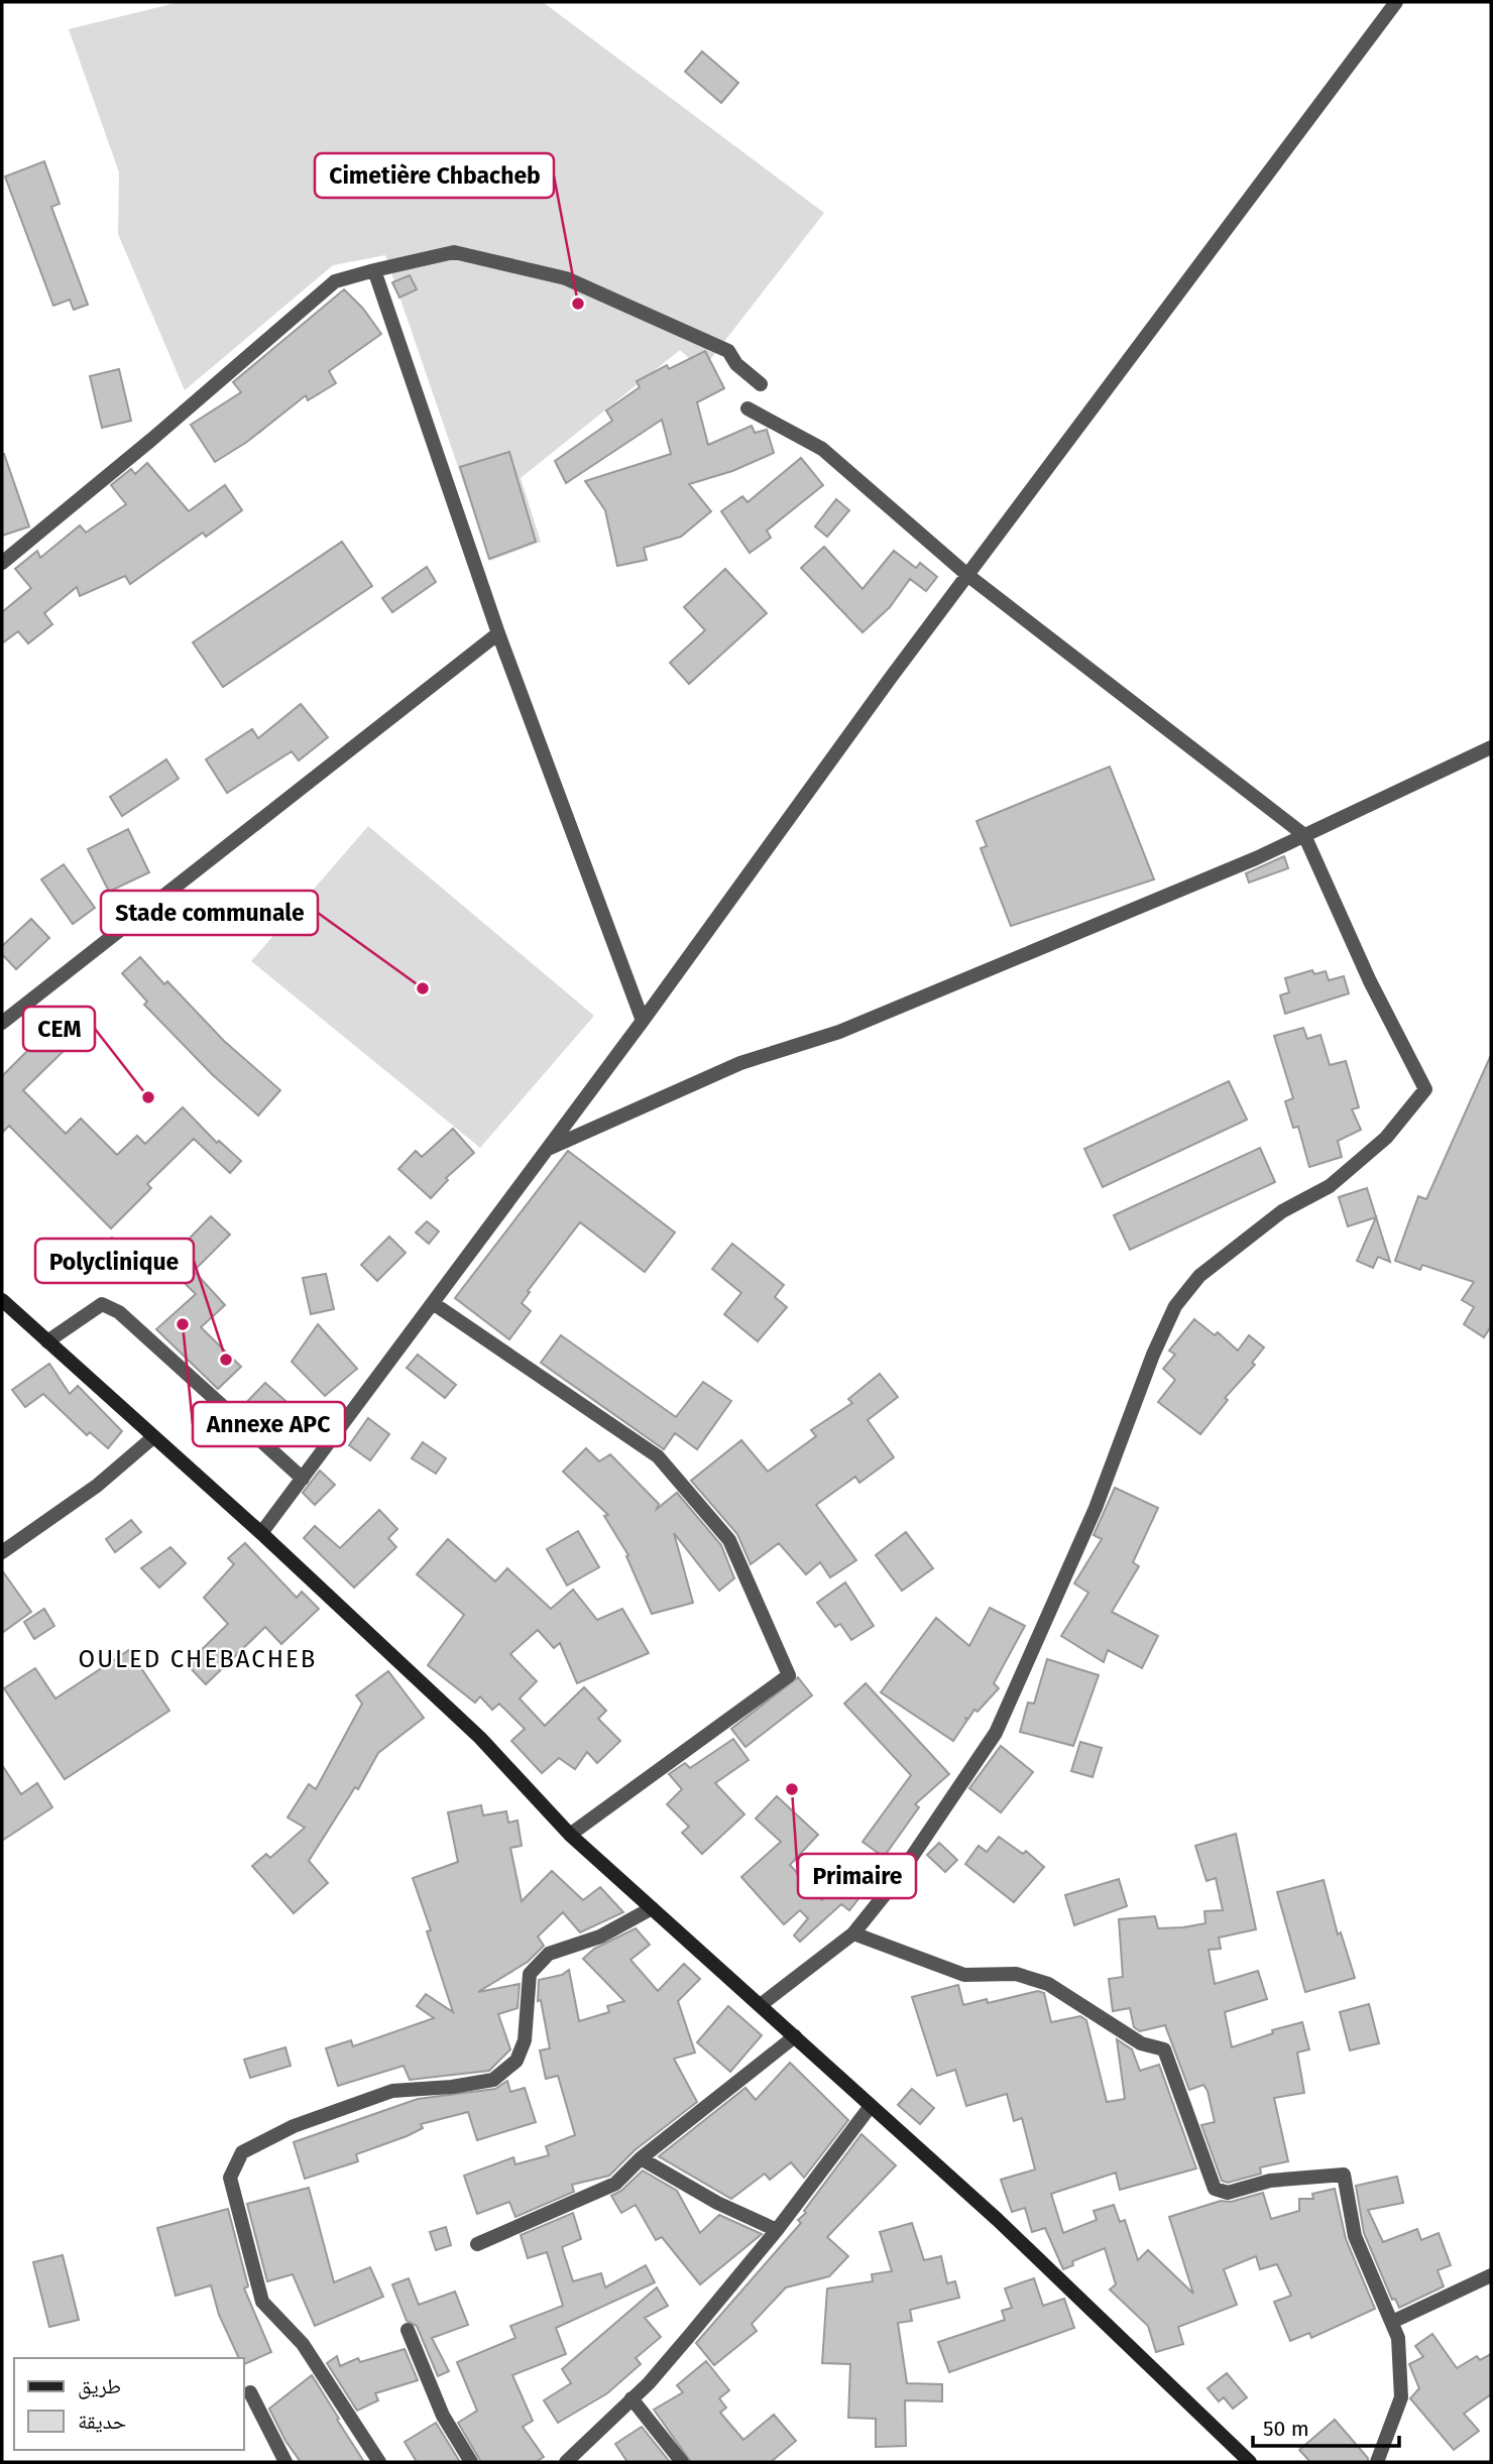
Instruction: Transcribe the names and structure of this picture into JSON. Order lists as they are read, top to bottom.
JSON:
{
  "districts": ["OULED CHEBACHEB"],
  "places": [
    "Cimetière Chbacheb",
    "Stade communale",
    "CEM",
    "Annexe APC",
    "Polyclinique",
    "Primaire"
  ],
  "legend": ["طريق", "حديقة"],
  "scale_bar": "50 m"
}
